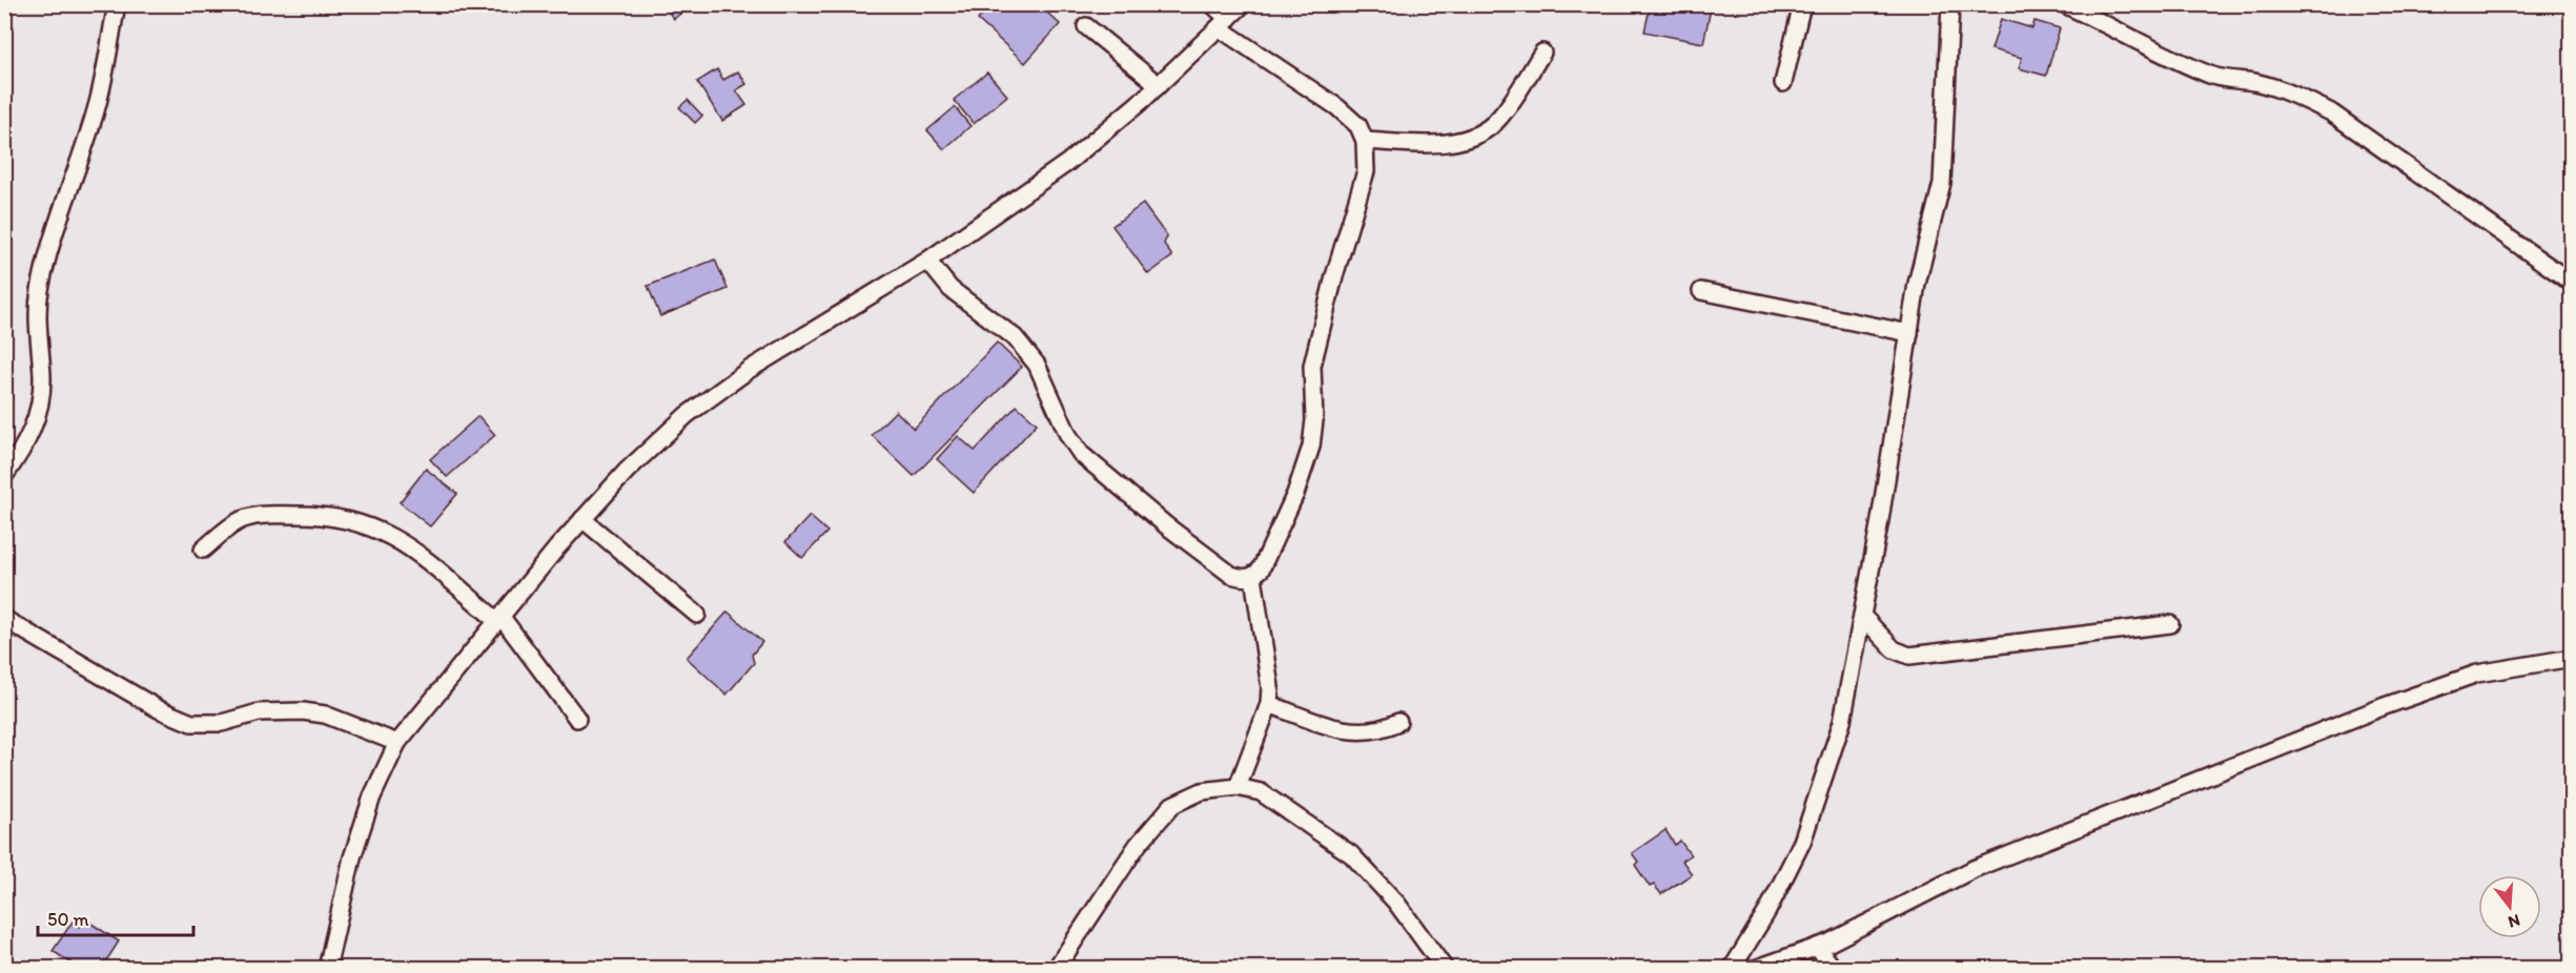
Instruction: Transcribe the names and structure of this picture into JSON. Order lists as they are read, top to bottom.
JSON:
{
  "scale_bar": "50 m",
  "north": "bottom"
}
